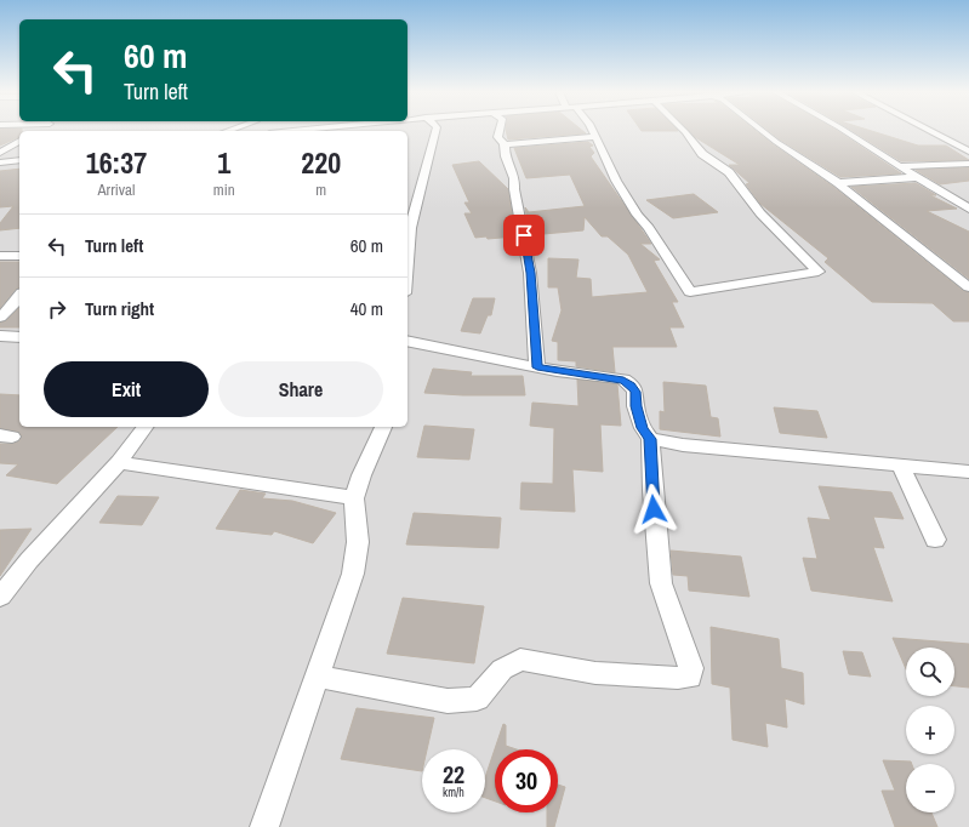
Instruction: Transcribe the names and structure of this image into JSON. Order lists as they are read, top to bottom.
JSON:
{
  "page": {
    "turn": ["60 m", "Turn left"],
    "eta": [
      "16:37",
      "Arrival",
      "1",
      "min",
      "220",
      "m"
    ],
    "list": [
      {
        "name": "Turn left",
        "value": "60 m"
      },
      {
        "name": "Turn right",
        "value": "40 m"
      }
    ],
    "buttons": ["Exit", "Share"],
    "map_buttons": ["+", "−"],
    "speed": "22 km/h",
    "limit": "30"
  }
}
